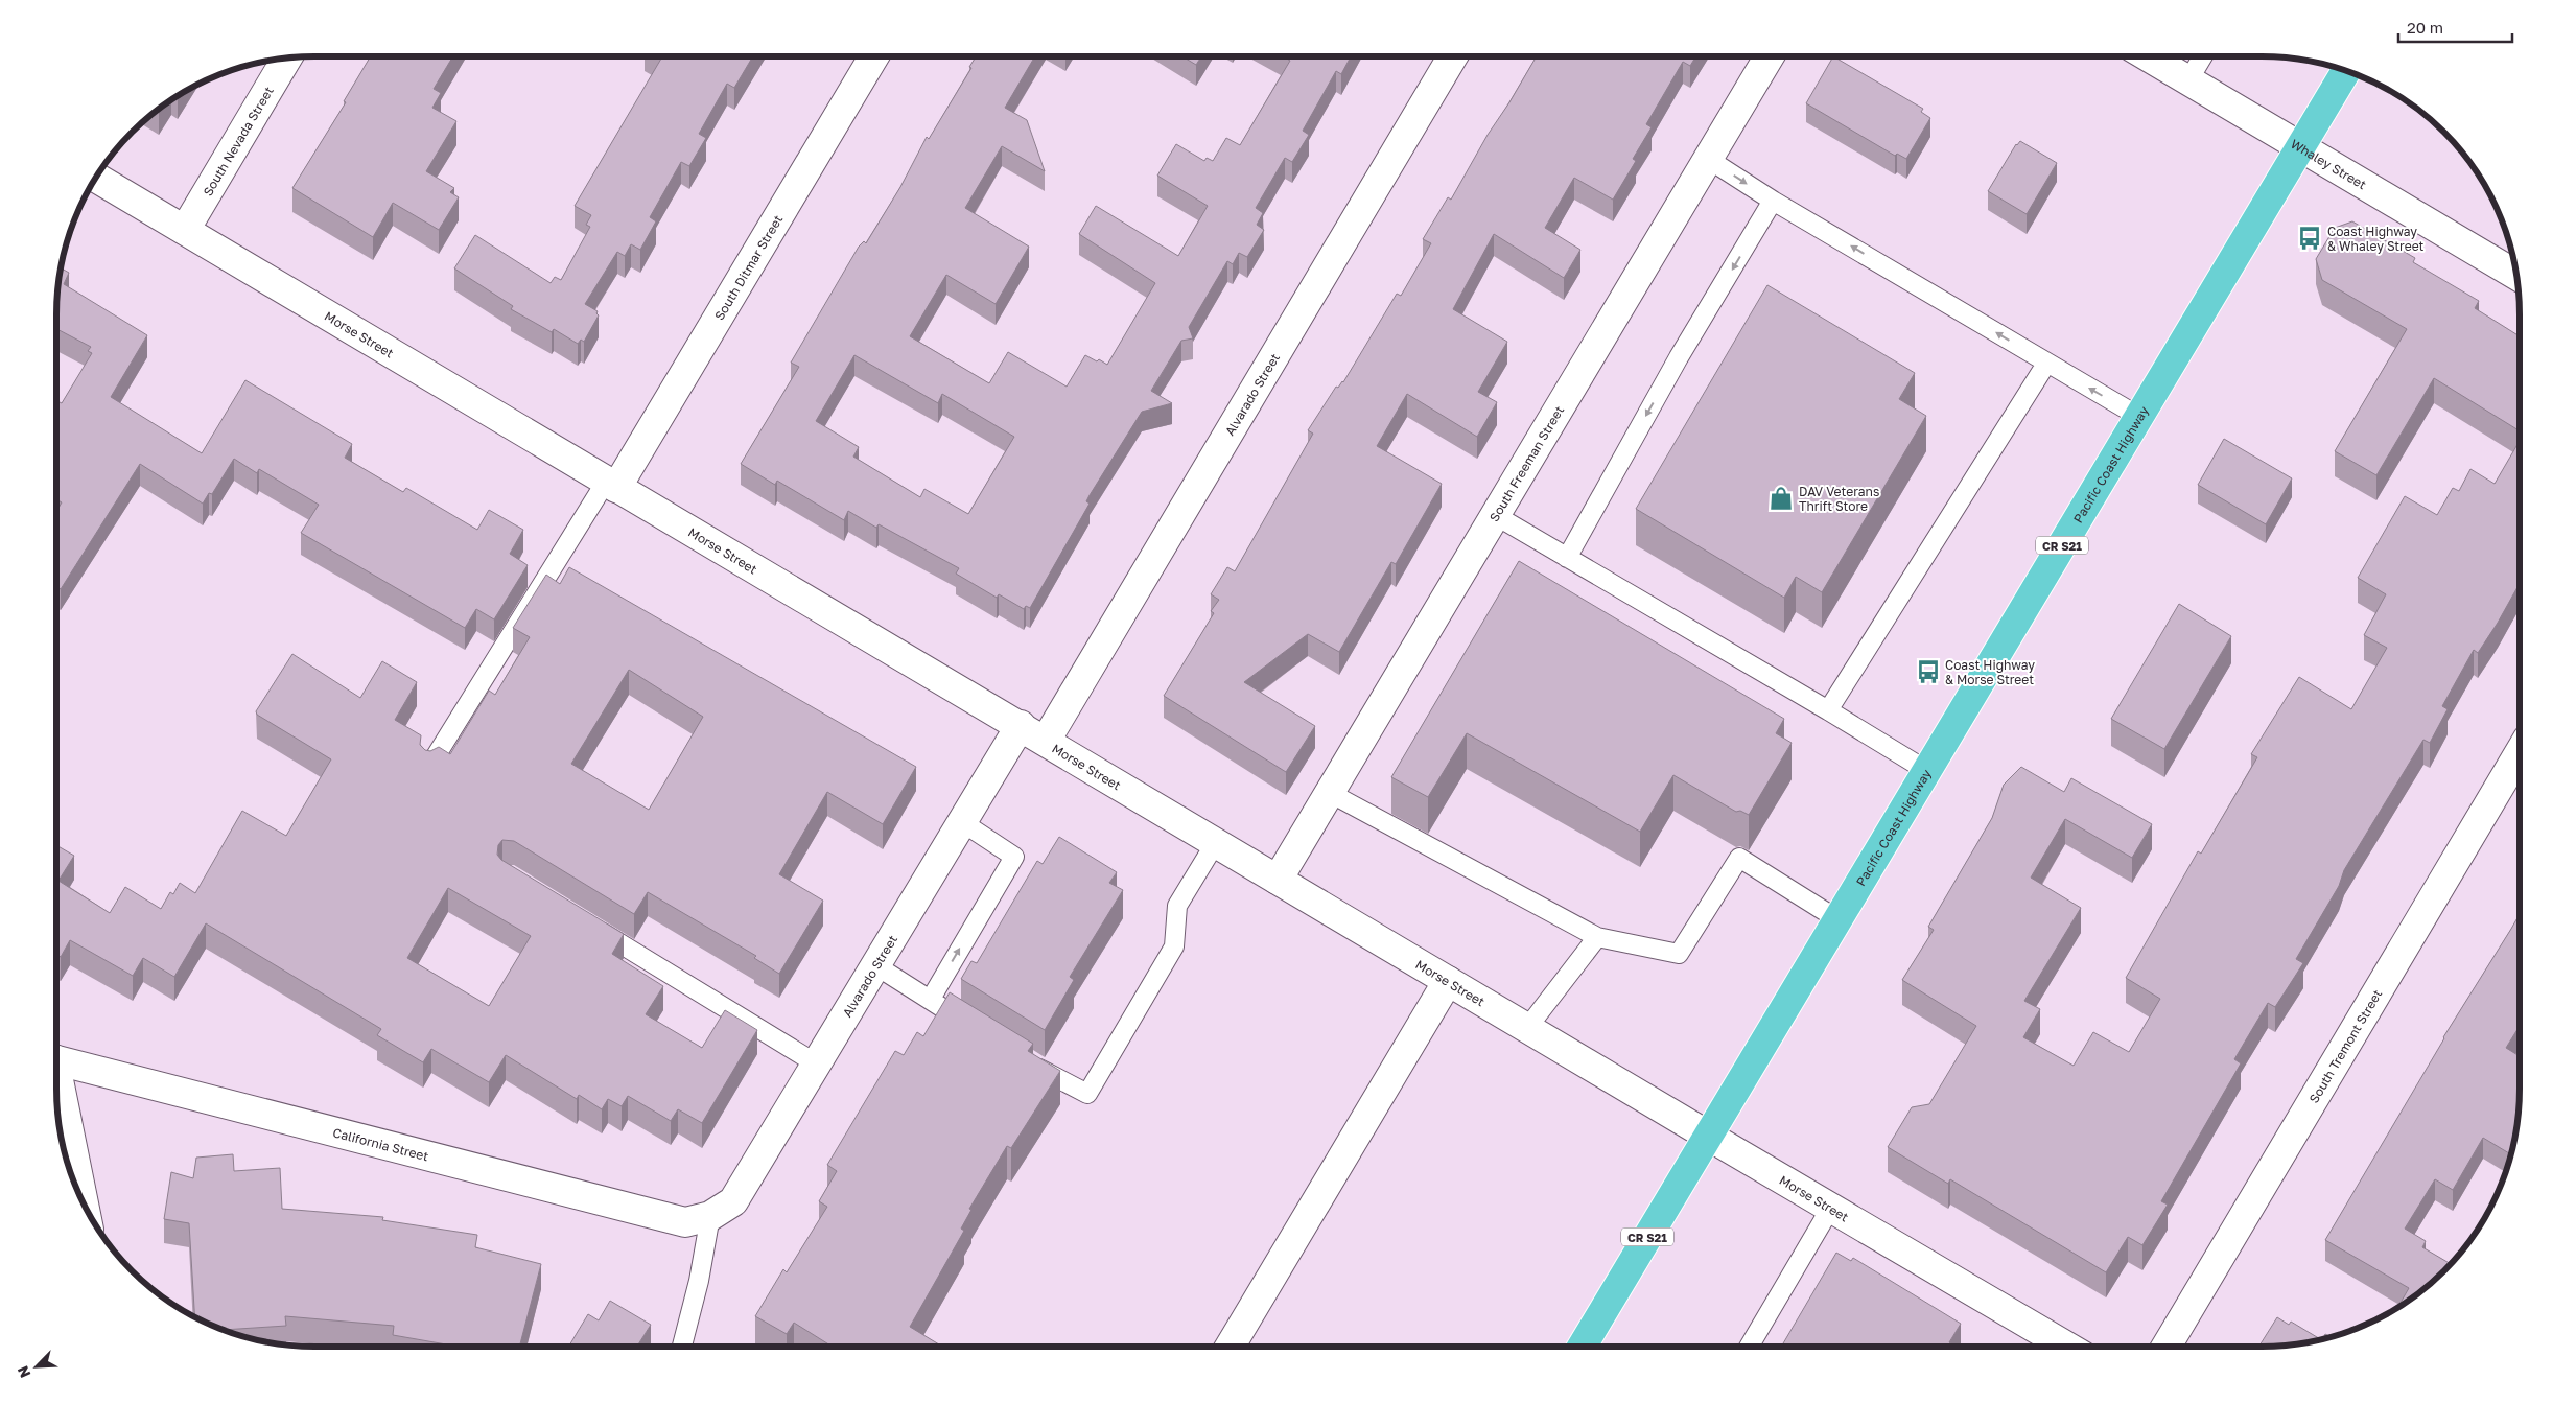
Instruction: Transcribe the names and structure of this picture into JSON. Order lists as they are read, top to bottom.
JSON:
{
  "streets": {
    "main road": ["Pacific Coast Highway", "CR S21"],
    "street": [
      "South Nevada Street",
      "Whaley Street",
      "South Ditmar Street",
      "Morse Street",
      "Alvarado Street",
      "South Freeman Street",
      "South Tremont Street",
      "California Street"
    ]
  },
  "crossings": [
    ["South Nevada Street", "Morse Street"],
    ["Whaley Street", "Pacific Coast Highway"],
    ["South Ditmar Street", "Morse Street"],
    ["Morse Street", "Alvarado Street"],
    ["Morse Street", "South Freeman Street"],
    ["Morse Street", "Pacific Coast Highway"],
    ["Morse Street", "CR S21"],
    ["Alvarado Street", "California Street"],
    ["Pacific Coast Highway", "CR S21"]
  ],
  "places": {
    "bus stop": ["Coast Highway & Whaley Street", "Coast Highway & Morse Street"],
    "shop": ["DAV Veterans Thrift Store"]
  },
  "scale_bar": "20 m",
  "north": "bottom left"
}
